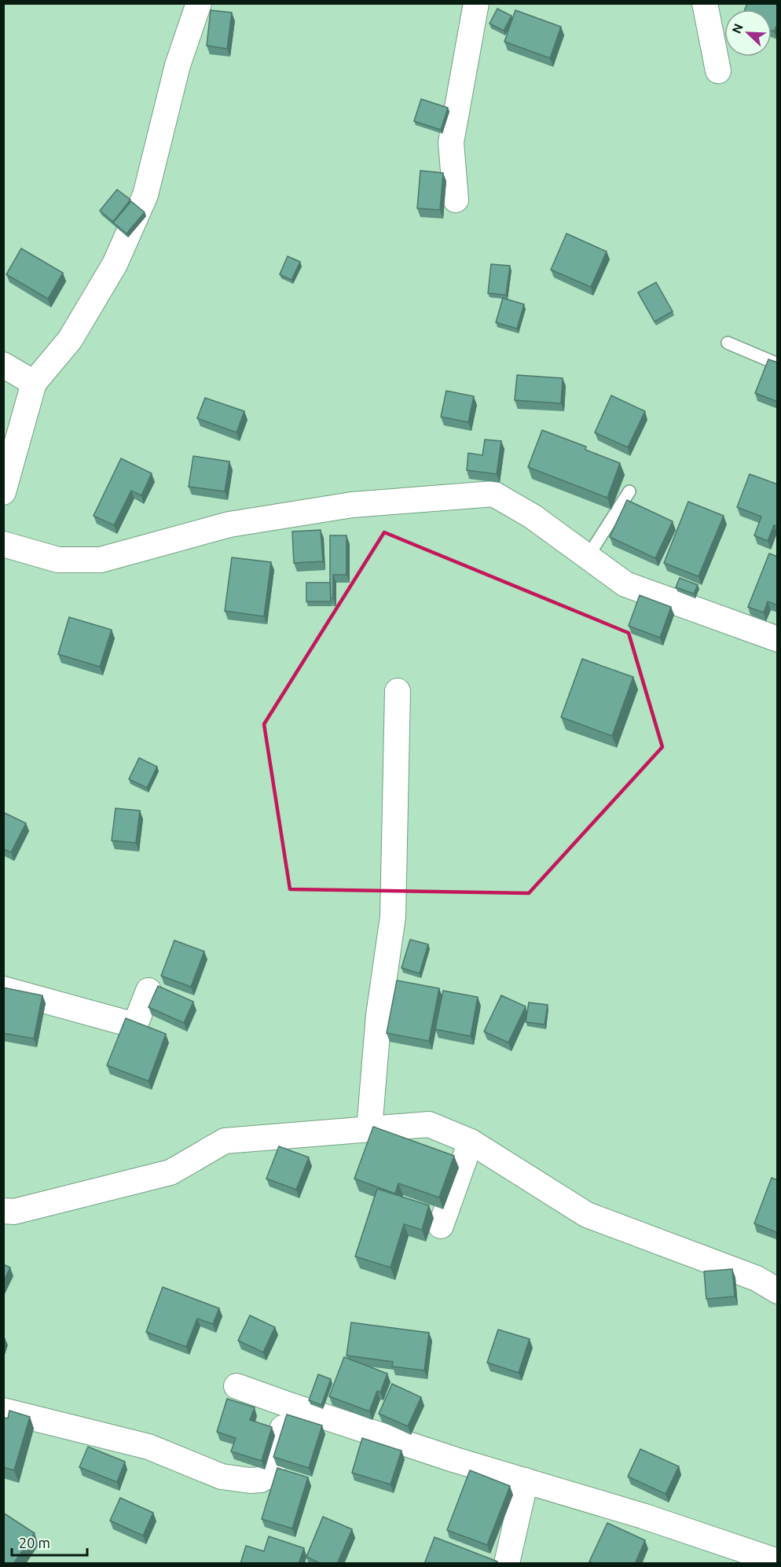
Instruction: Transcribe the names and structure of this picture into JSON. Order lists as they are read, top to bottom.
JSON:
{
  "scale_bar": "20 m",
  "north": "top left"
}
